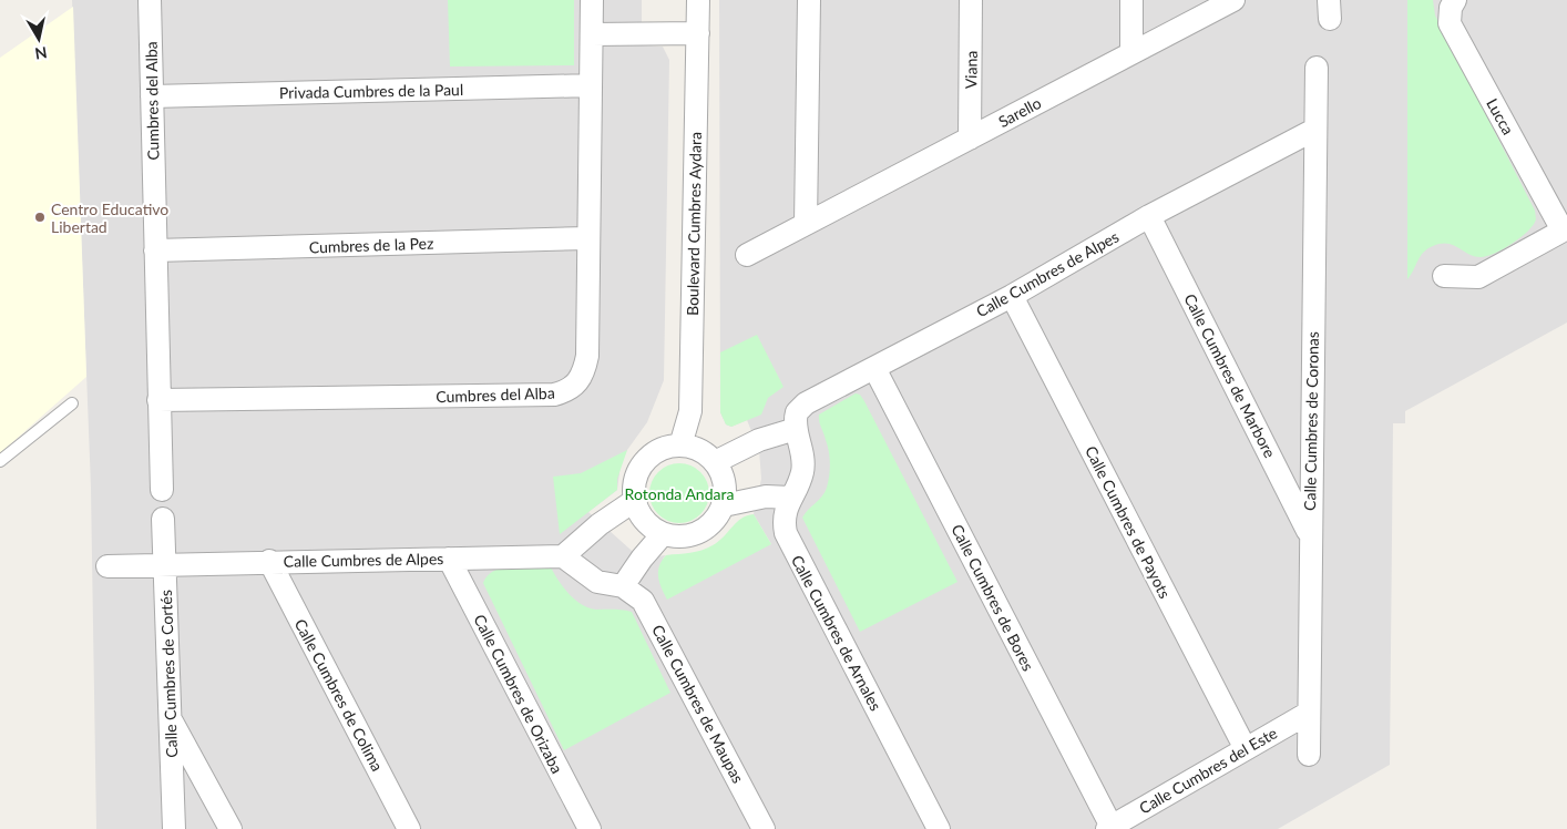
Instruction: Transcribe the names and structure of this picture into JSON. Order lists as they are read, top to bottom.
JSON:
{
  "streets": {
    "street": [
      "Viana",
      "Privada Cumbres de la Paul",
      "Cumbres del Alba",
      "Sarello",
      "Lucca",
      "Boulevard Cumbres Aydara",
      "Cumbres de la Pez",
      "Calle Cumbres de Alpes",
      "Calle Cumbres de Marbore",
      "Calle Cumbres de Coronas",
      "Calle Cumbres de Payots",
      "Calle Cumbres de Bores",
      "Calle Cumbres de Arnales",
      "Calle Cumbres de Cortés",
      "Calle Cumbres de Orizaba",
      "Calle Cumbres de Colima",
      "Calle Cumbres de Maupas",
      "Calle Cumbres del Este"
    ]
  },
  "crossings": [
    ["Viana", "Sarello"],
    ["Privada Cumbres de la Paul", "Cumbres del Alba"],
    ["Cumbres del Alba", "Cumbres de la Pez"],
    ["Calle Cumbres de Alpes", "Calle Cumbres de Marbore"],
    ["Calle Cumbres de Alpes", "Calle Cumbres de Coronas"],
    ["Calle Cumbres de Alpes", "Calle Cumbres de Payots"],
    ["Calle Cumbres de Alpes", "Calle Cumbres de Bores"],
    ["Calle Cumbres de Alpes", "Calle Cumbres de Arnales"],
    ["Calle Cumbres de Alpes", "Calle Cumbres de Cortés"],
    ["Calle Cumbres de Alpes", "Calle Cumbres de Orizaba"],
    ["Calle Cumbres de Alpes", "Calle Cumbres de Colima"],
    ["Calle Cumbres de Marbore", "Calle Cumbres de Coronas"],
    ["Calle Cumbres de Coronas", "Calle Cumbres del Este"],
    ["Calle Cumbres de Payots", "Calle Cumbres del Este"],
    ["Calle Cumbres de Bores", "Calle Cumbres del Este"]
  ],
  "parks": ["Rotonda Andara"],
  "places": ["Centro Educativo Libertad"],
  "north": "bottom"
}
